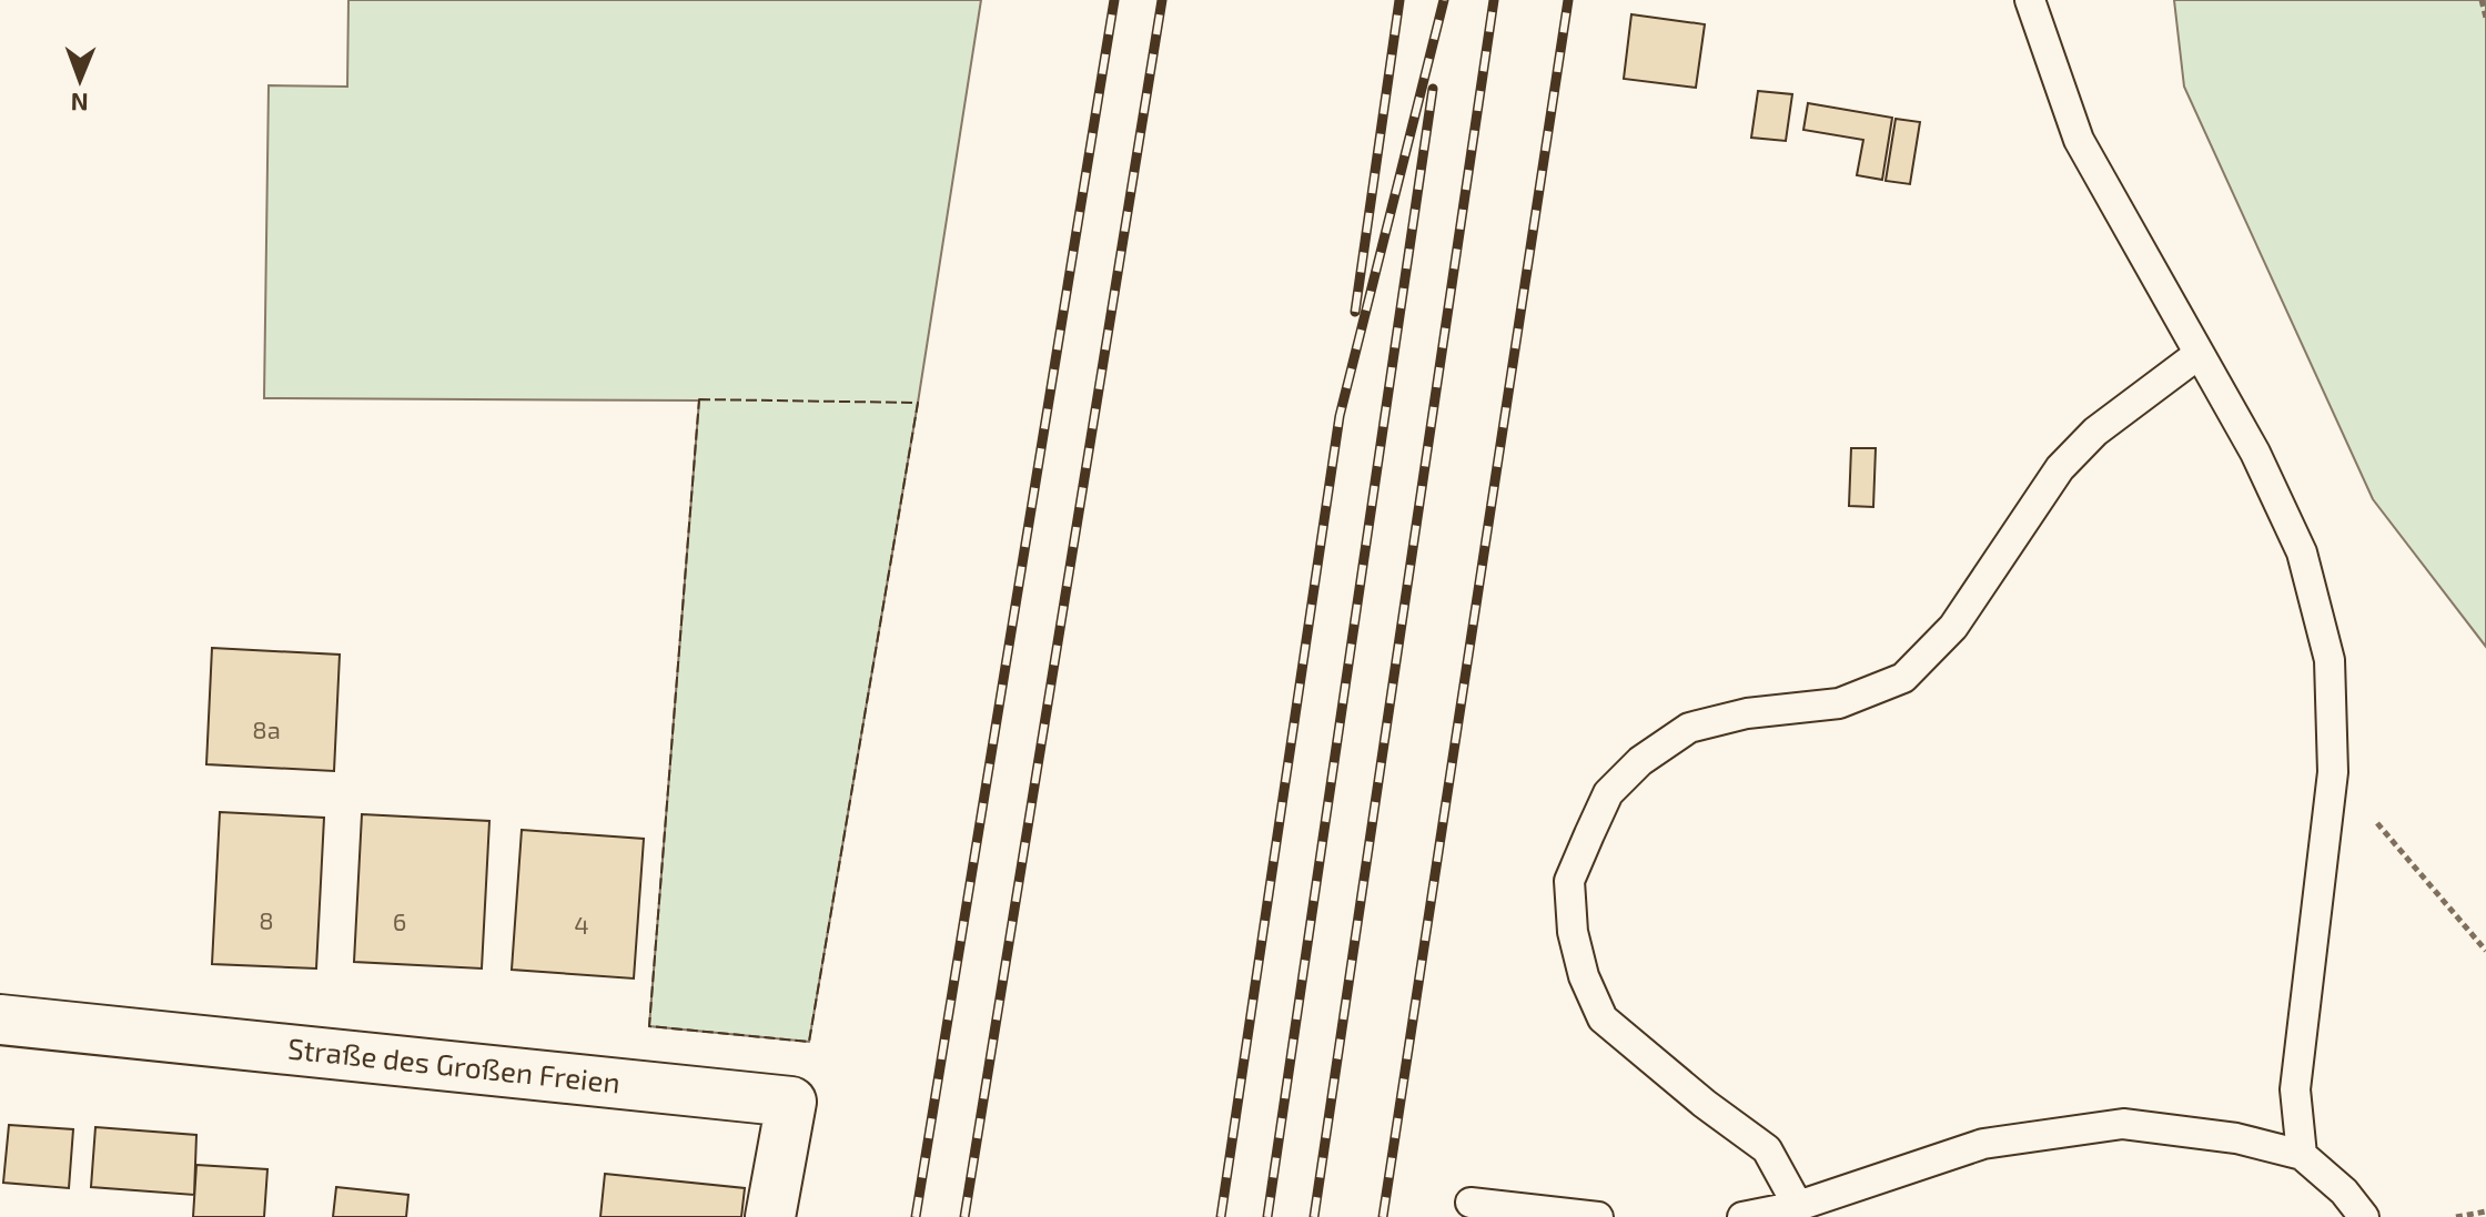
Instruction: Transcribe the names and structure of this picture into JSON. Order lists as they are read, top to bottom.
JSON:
{
  "streets": {
    "street": ["Straße des Großen Freien"]
  },
  "house_numbers": [
    "8a",
    "8",
    "6",
    "4"
  ],
  "north": "bottom"
}
